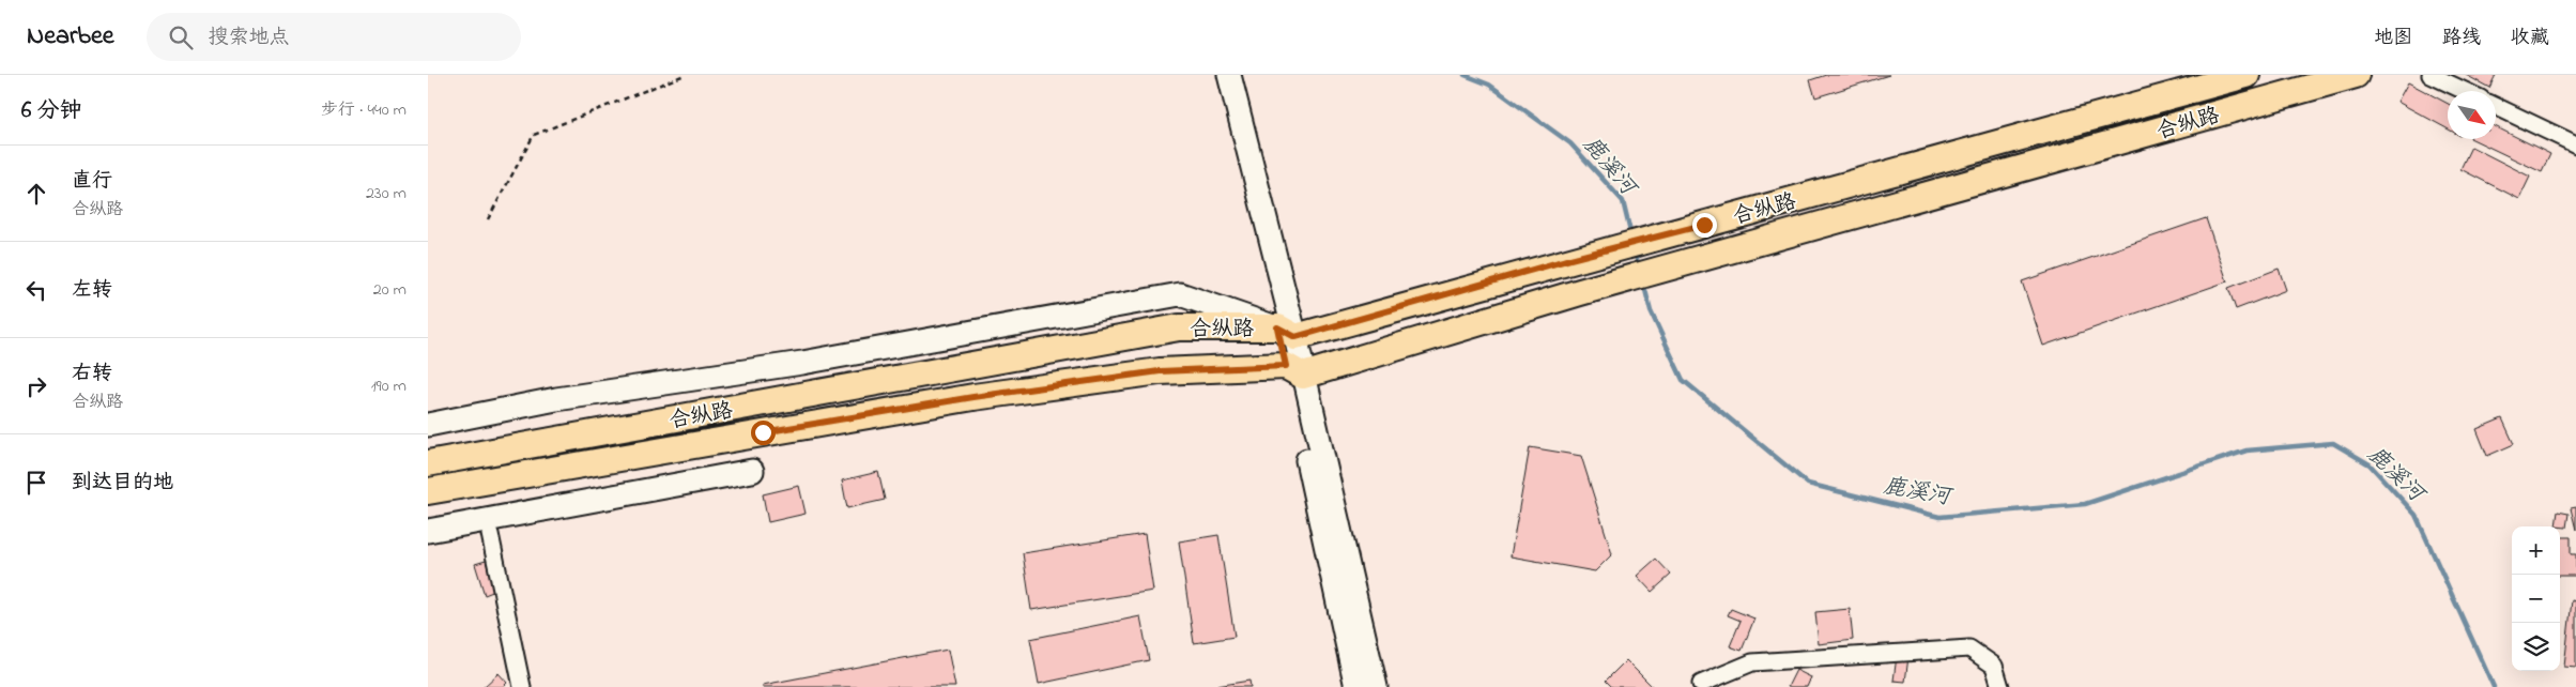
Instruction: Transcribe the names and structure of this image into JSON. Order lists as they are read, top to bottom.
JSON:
{
  "streets": {
    "main road": ["合纵路"]
  },
  "water": ["鹿溪河"],
  "north": "bottom right",
  "page": {
    "header": "Nearbee",
    "search": "搜索地点",
    "nav": ["地图", "路线", "收藏"],
    "heading": ["6 分钟", "步行 · 440 m"],
    "list": [
      ["直行", "合纵路", "230 m"],
      ["左转", "20 m"],
      ["右转", "合纵路", "190 m"],
      "到达目的地"
    ],
    "map_buttons": ["+", "−"]
  }
}
